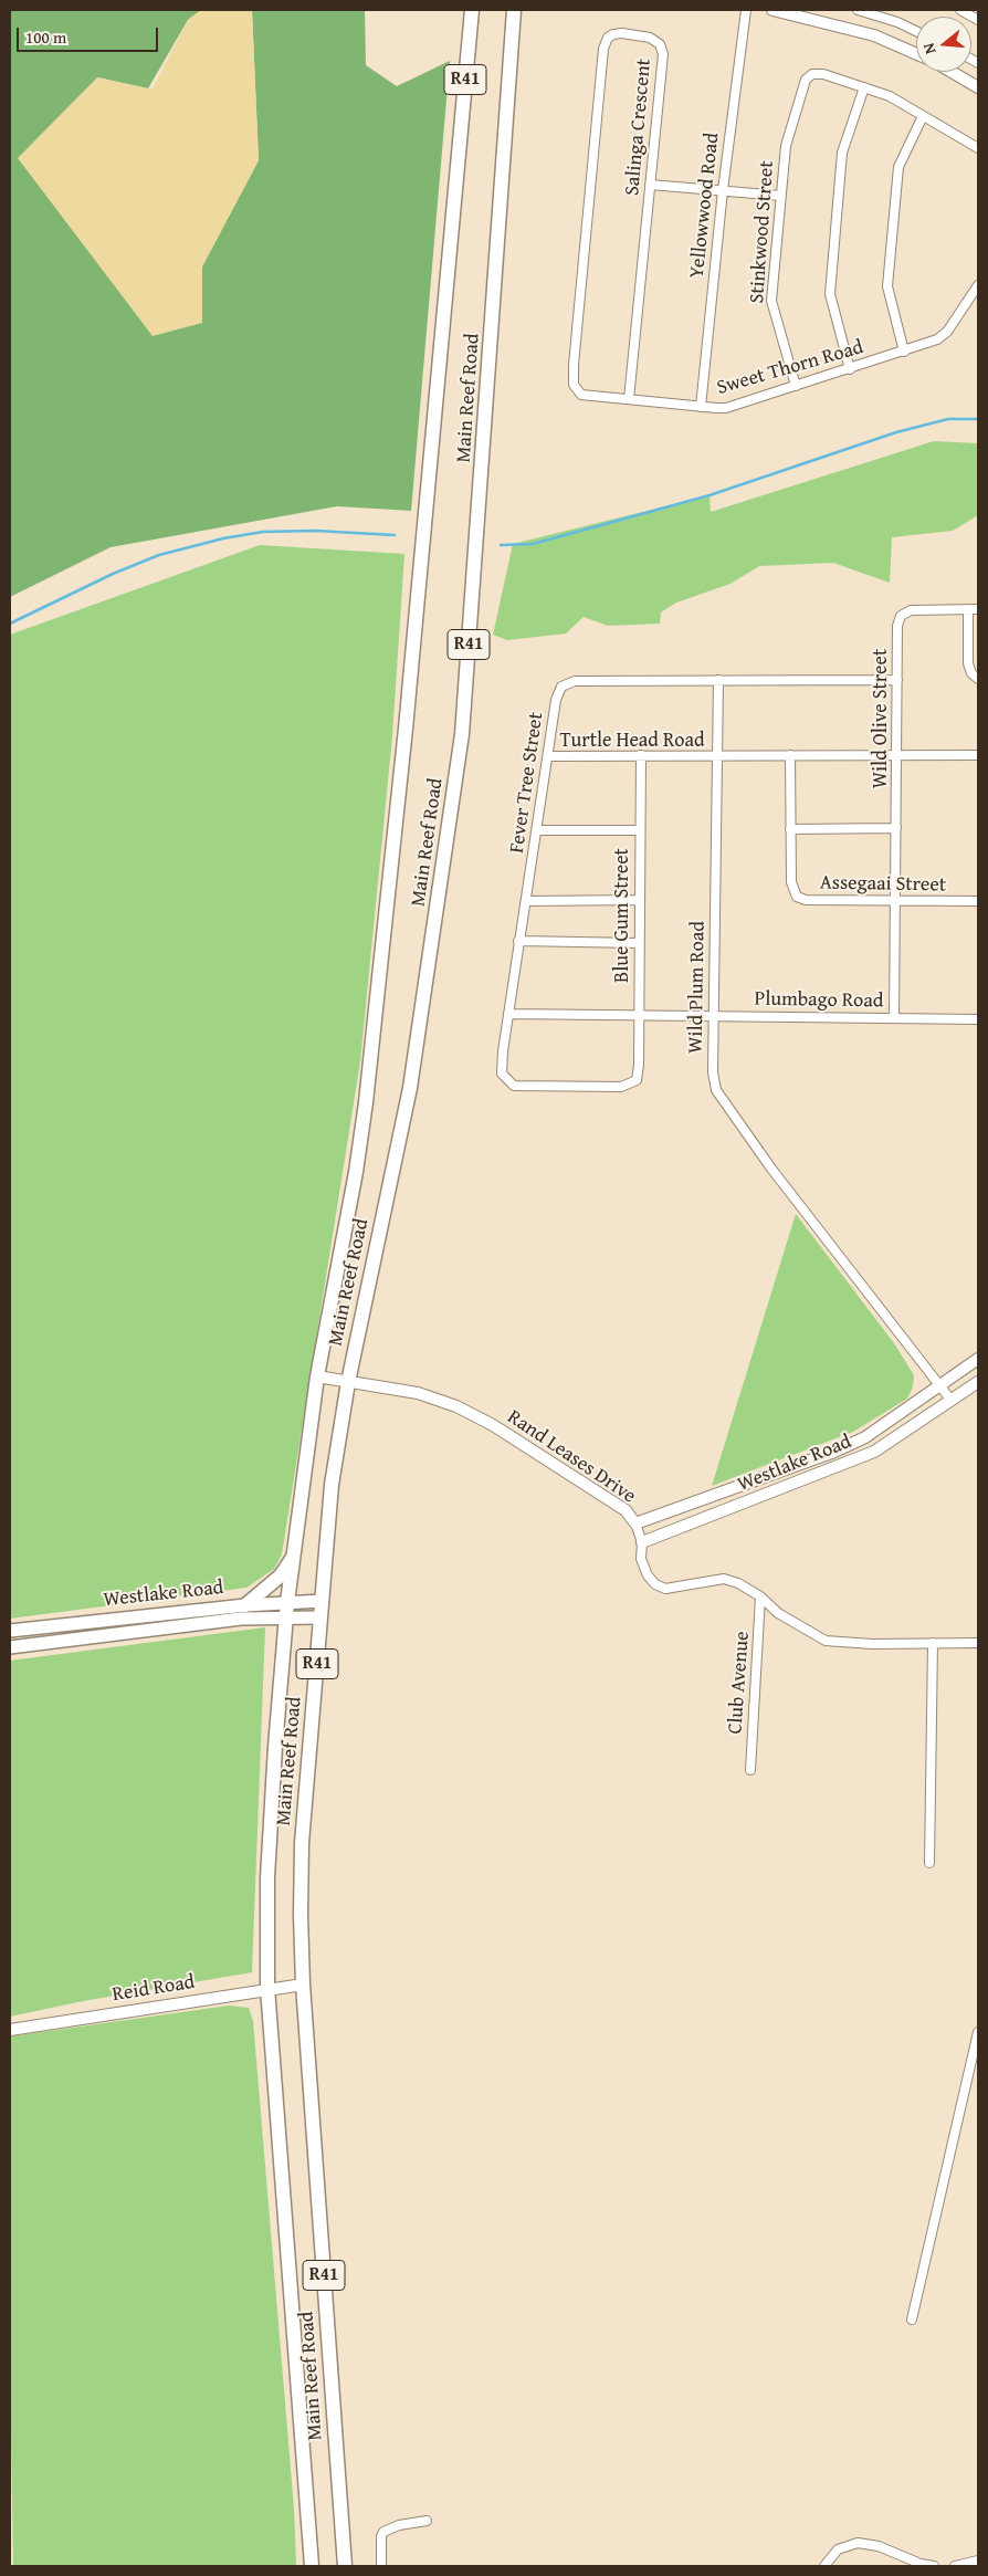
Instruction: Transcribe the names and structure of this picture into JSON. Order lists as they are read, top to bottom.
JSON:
{
  "streets": {
    "main road": ["R41", "Main Reef Road", "Westlake Road"],
    "street": [
      "Salinga Crescent",
      "Yellowwood Road",
      "Stinkwood Street",
      "Sweet Thorn Road",
      "Wild Olive Street",
      "Turtle Head Road",
      "Fever Tree Street",
      "Assegaai Street",
      "Blue Gum Street",
      "Wild Plum Road",
      "Plumbago Road",
      "Rand Leases Drive",
      "Club Avenue",
      "Reid Road"
    ]
  },
  "crossings": [
    ["Salinga Crescent", "Sweet Thorn Road"],
    ["Yellowwood Road", "Sweet Thorn Road"],
    ["Stinkwood Street", "Sweet Thorn Road"],
    ["Main Reef Road", "Rand Leases Drive"],
    ["Main Reef Road", "Westlake Road"],
    ["Main Reef Road", "Reid Road"],
    ["Wild Olive Street", "Fever Tree Street"],
    ["Wild Olive Street", "Assegaai Street"],
    ["Wild Olive Street", "Plumbago Road"],
    ["Turtle Head Road", "Fever Tree Street"],
    ["Turtle Head Road", "Blue Gum Street"],
    ["Turtle Head Road", "Wild Plum Road"],
    ["Fever Tree Street", "Blue Gum Street"],
    ["Fever Tree Street", "Wild Plum Road"],
    ["Fever Tree Street", "Plumbago Road"],
    ["Blue Gum Street", "Plumbago Road"],
    ["Wild Plum Road", "Plumbago Road"],
    ["Wild Plum Road", "Westlake Road"],
    ["Rand Leases Drive", "Westlake Road"],
    ["Rand Leases Drive", "Club Avenue"]
  ],
  "scale_bar": "100 m",
  "north": "left"
}
